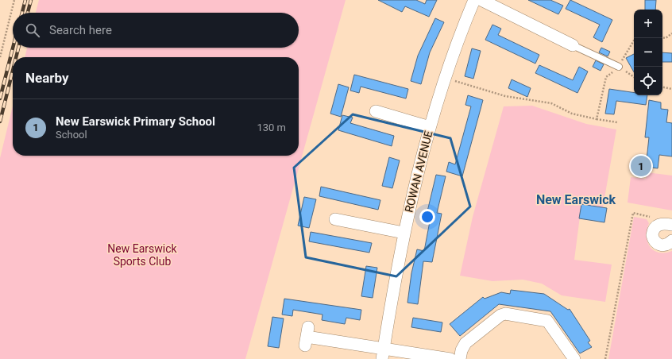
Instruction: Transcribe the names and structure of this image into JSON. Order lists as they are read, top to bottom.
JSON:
{
  "streets": {
    "street": ["ROWAN AVENUE"]
  },
  "districts": ["New Earswick"],
  "parks": ["New Earswick Sports Club"],
  "page": {
    "map_buttons": ["+", "−"],
    "search": "Search here",
    "heading": "Nearby",
    "list": [
      {
        "mark": "1",
        "name": "New Earswick Primary School",
        "note": "School",
        "value": "130 m"
      }
    ],
    "pins": "1"
  }
}
